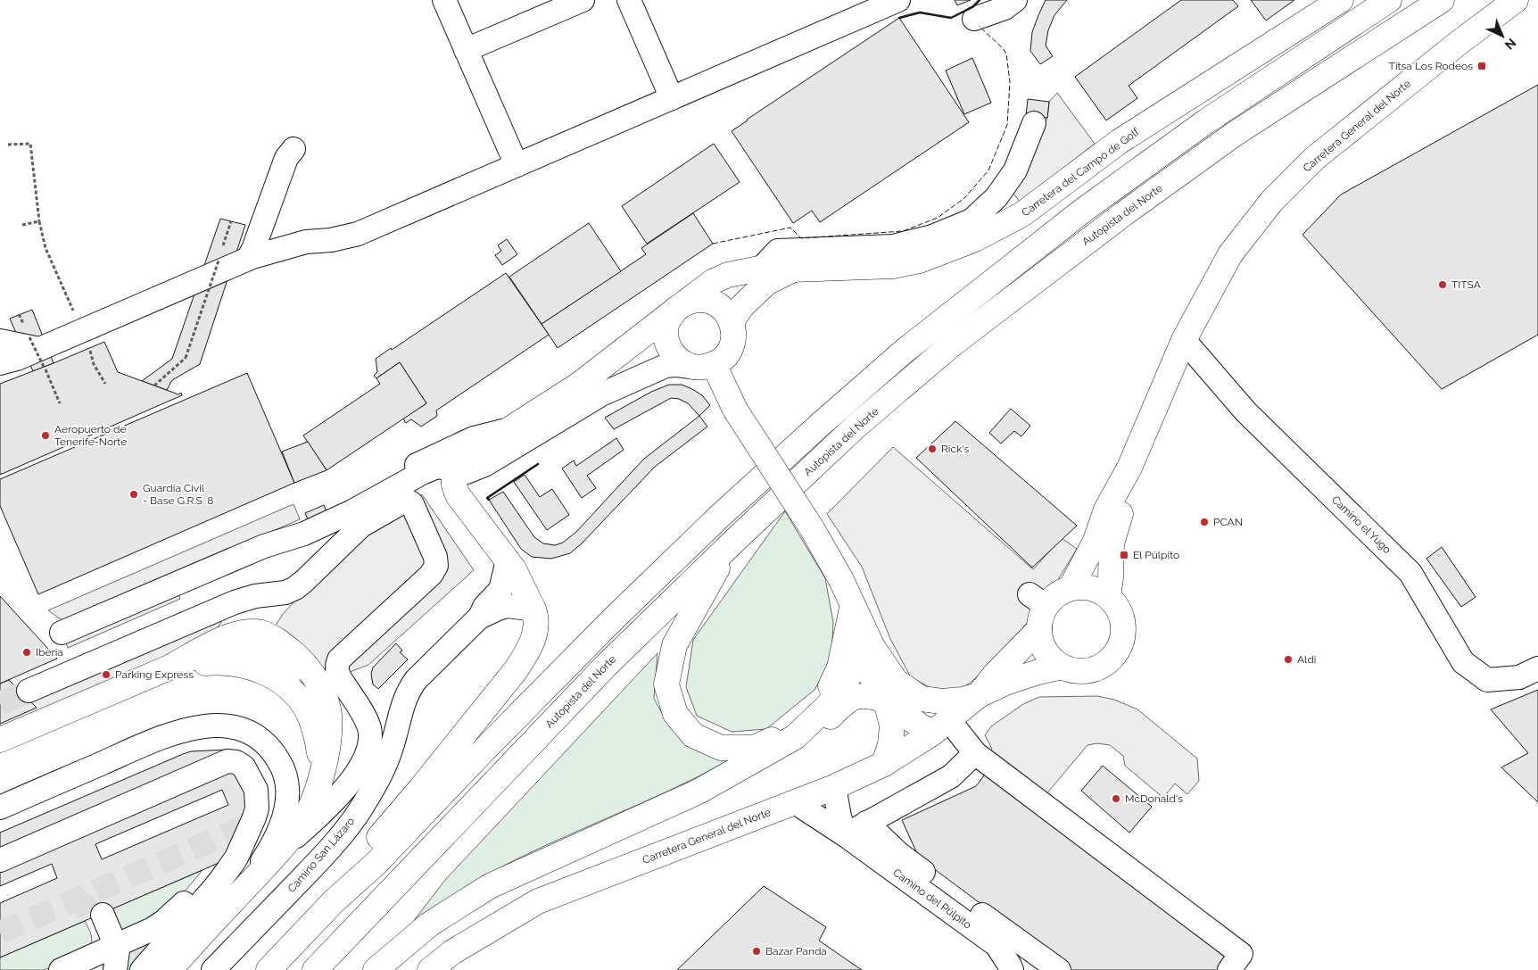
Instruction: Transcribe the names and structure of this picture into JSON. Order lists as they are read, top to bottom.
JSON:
{
  "streets": {
    "main road": ["Carretera General del Norte", "Carretera del Campo de Golf", "Autopista del Norte"],
    "street": ["Camino el Yugo", "Camino San Lázaro", "Camino del Púlpito"]
  },
  "crossings": [
    ["Carretera General del Norte", "Camino el Yugo"],
    ["Carretera General del Norte", "Camino del Púlpito"]
  ],
  "places": {
    "transit": ["Titsa Los Rodeos", "El Púlpito"],
    "other": [
      "TITSA",
      "Aeropuerto de Tenerife-Norte",
      "Rick's",
      "Guardia Civil - Base G.R.S. 8",
      "PCAN",
      "Iberia",
      "Aldi",
      "Parking Express",
      "McDonald's",
      "Bazar Panda"
    ]
  },
  "north": "bottom right"
}
